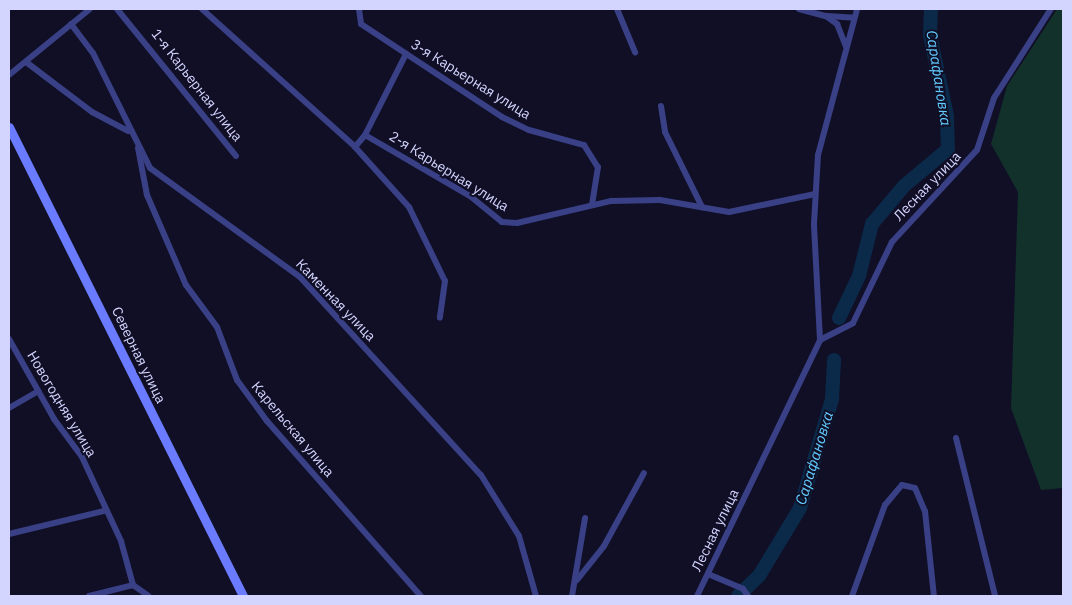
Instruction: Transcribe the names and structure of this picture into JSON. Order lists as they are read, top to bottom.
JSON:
{
  "streets": {
    "main road": ["Северная улица"],
    "street": [
      "3-я Карьерная улица",
      "1-я Карьерная улица",
      "2-я Карьерная улица",
      "Лесная улица",
      "Каменная улица",
      "Новогодняя улица",
      "Карельская улица"
    ]
  },
  "crossings": [
    ["3-я Карьерная улица", "2-я Карьерная улица"],
    ["2-я Карьерная улица", "Лесная улица"],
    ["Каменная улица", "Карельская улица"]
  ],
  "water": ["Сарафановка"]
}
